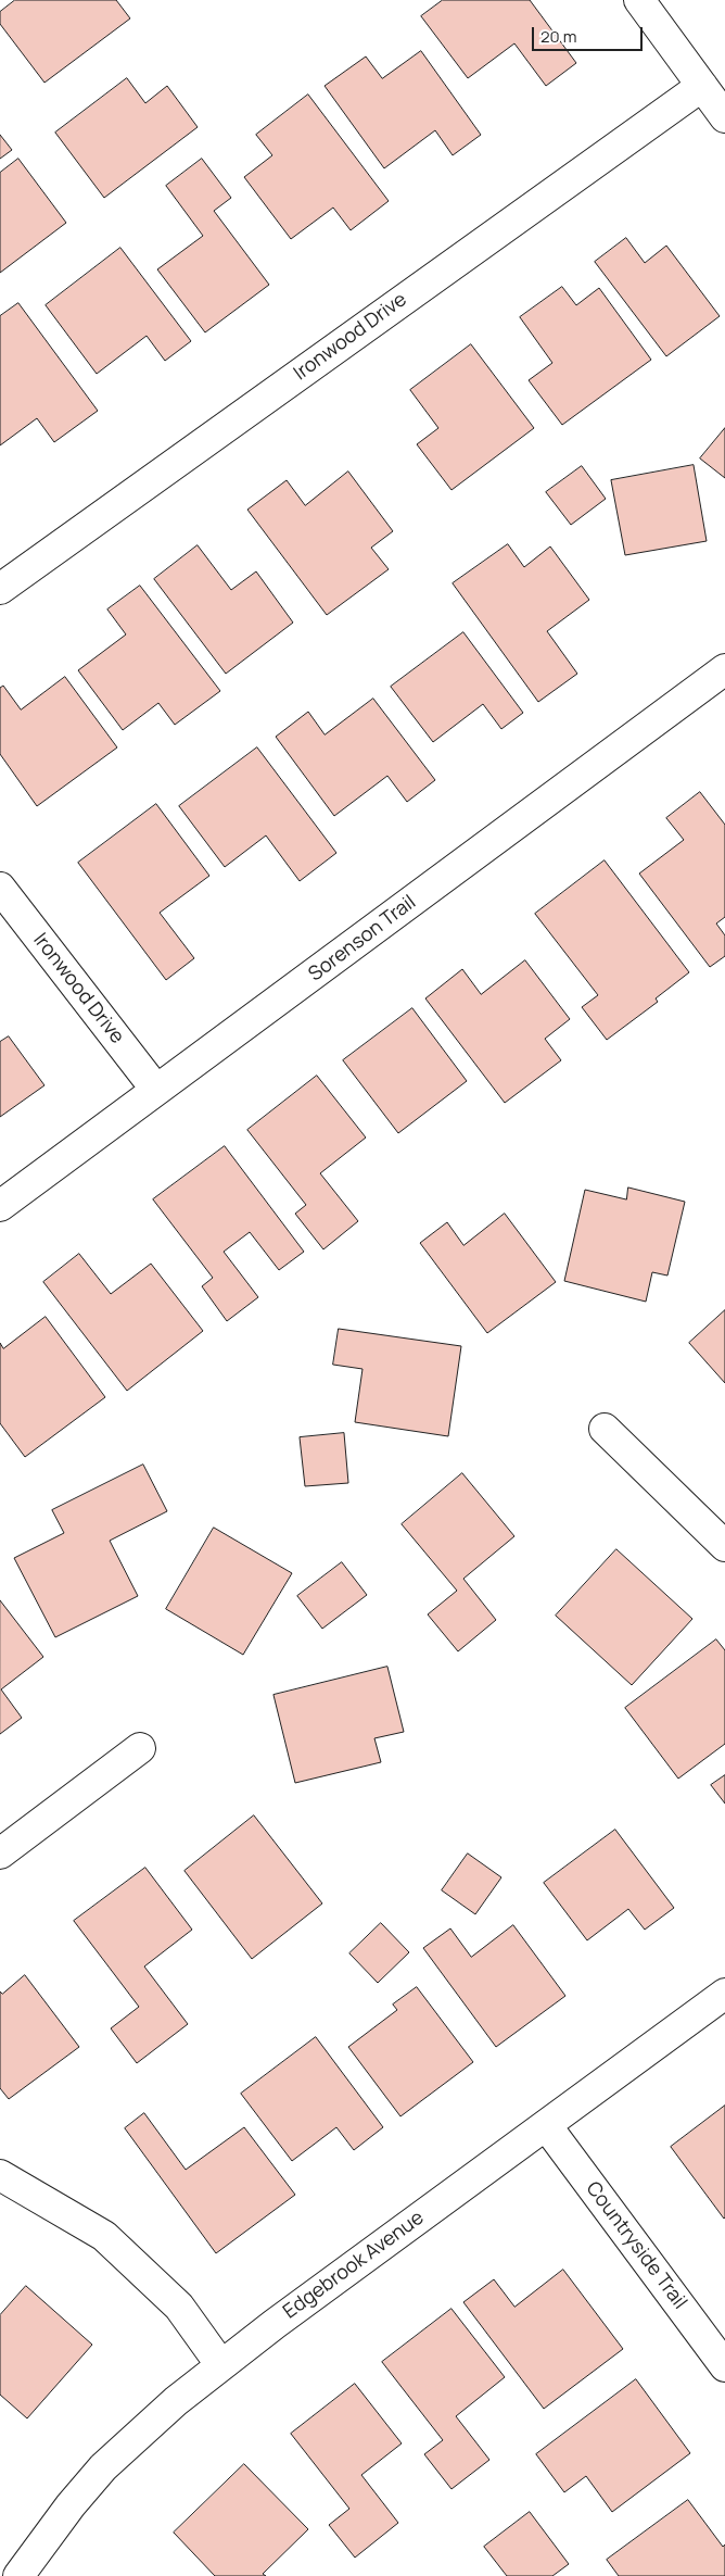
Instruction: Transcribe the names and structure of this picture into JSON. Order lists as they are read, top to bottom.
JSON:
{
  "streets": {
    "street": [
      "Ironwood Drive",
      "Sorenson Trail",
      "Countryside Trail",
      "Edgebrook Avenue"
    ]
  },
  "crossings": [
    ["Ironwood Drive", "Sorenson Trail"],
    ["Countryside Trail", "Edgebrook Avenue"]
  ],
  "scale_bar": "20 m"
}
